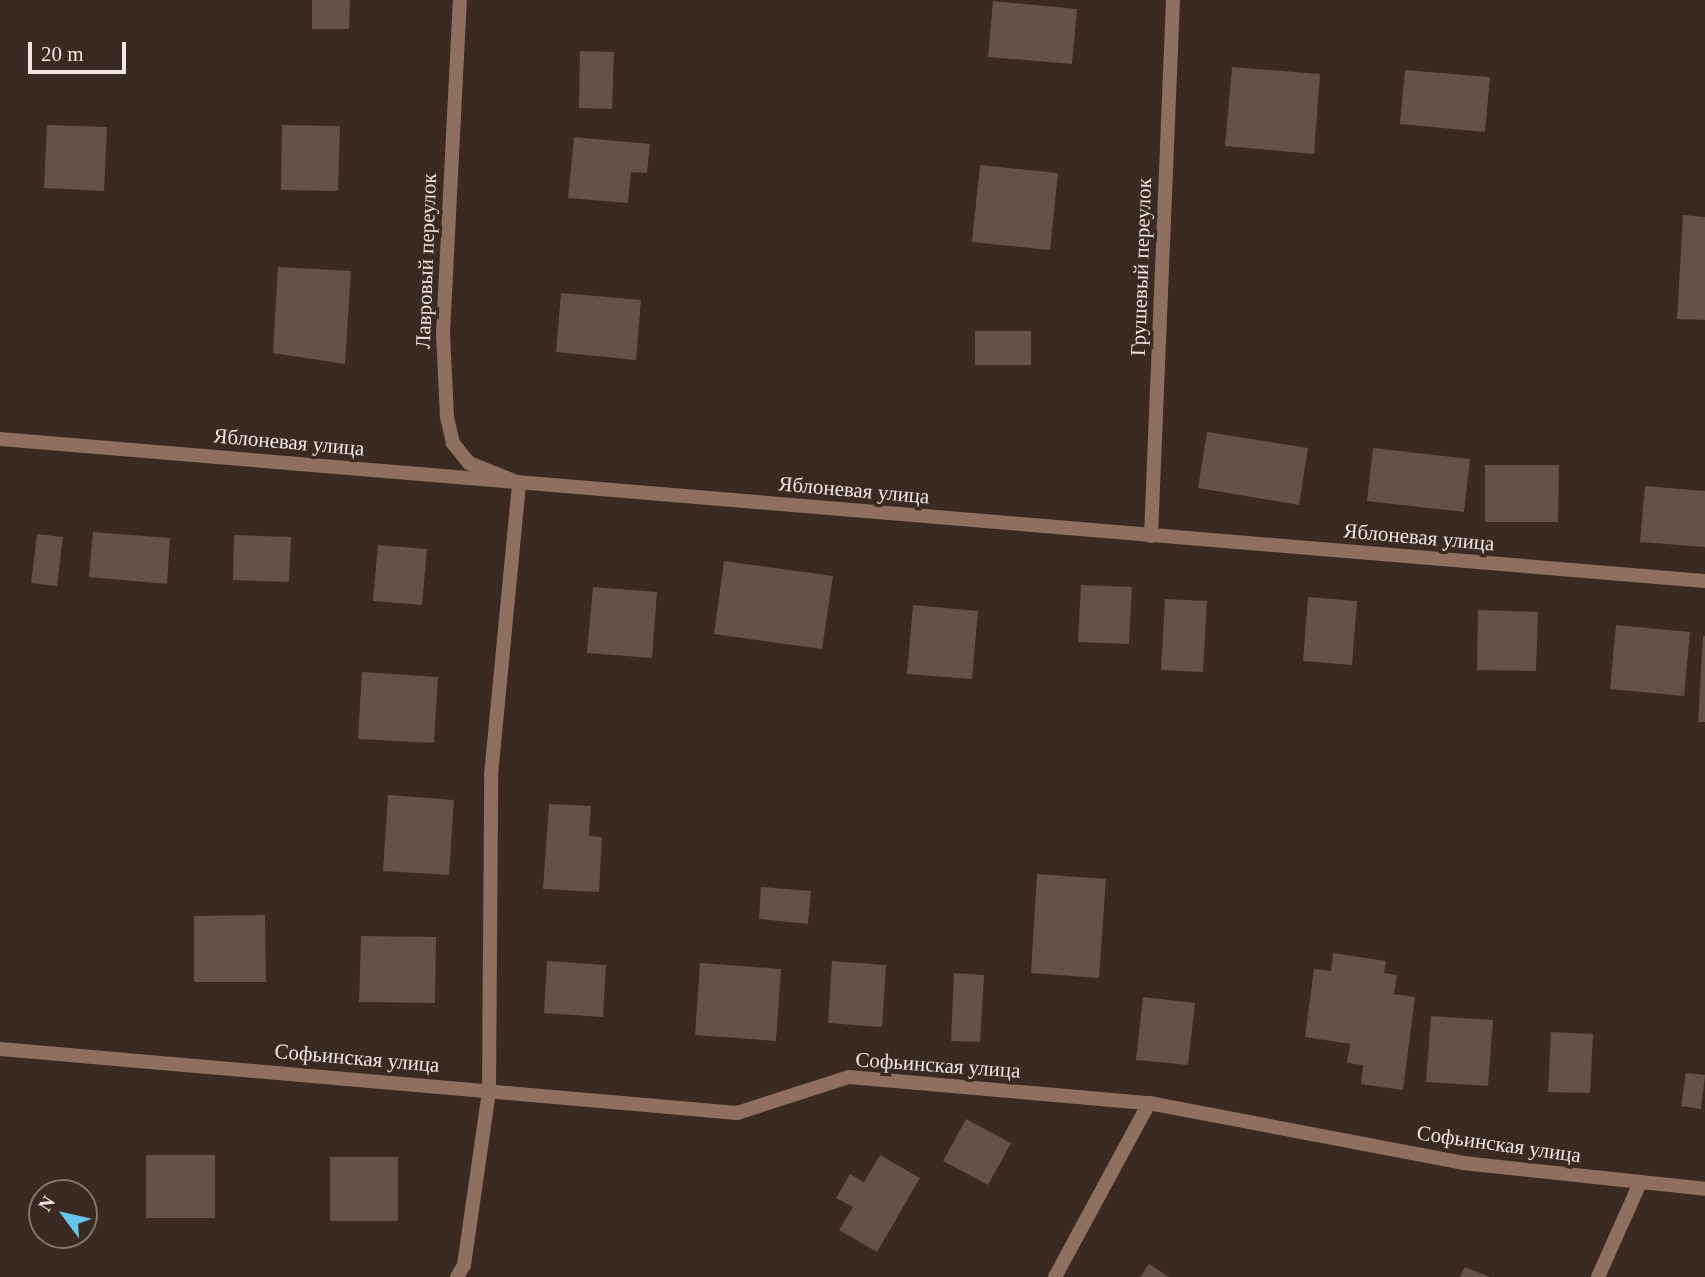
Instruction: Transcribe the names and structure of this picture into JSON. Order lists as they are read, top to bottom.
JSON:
{
  "streets": {
    "street": [
      "Лавровый переулок",
      "Грушевый переулок",
      "Яблоневая улица",
      "Софьинская улица"
    ]
  },
  "crossings": [
    ["Лавровый переулок", "Яблоневая улица"],
    ["Грушевый переулок", "Яблоневая улица"]
  ],
  "scale_bar": "20 m",
  "north": "top left"
}
